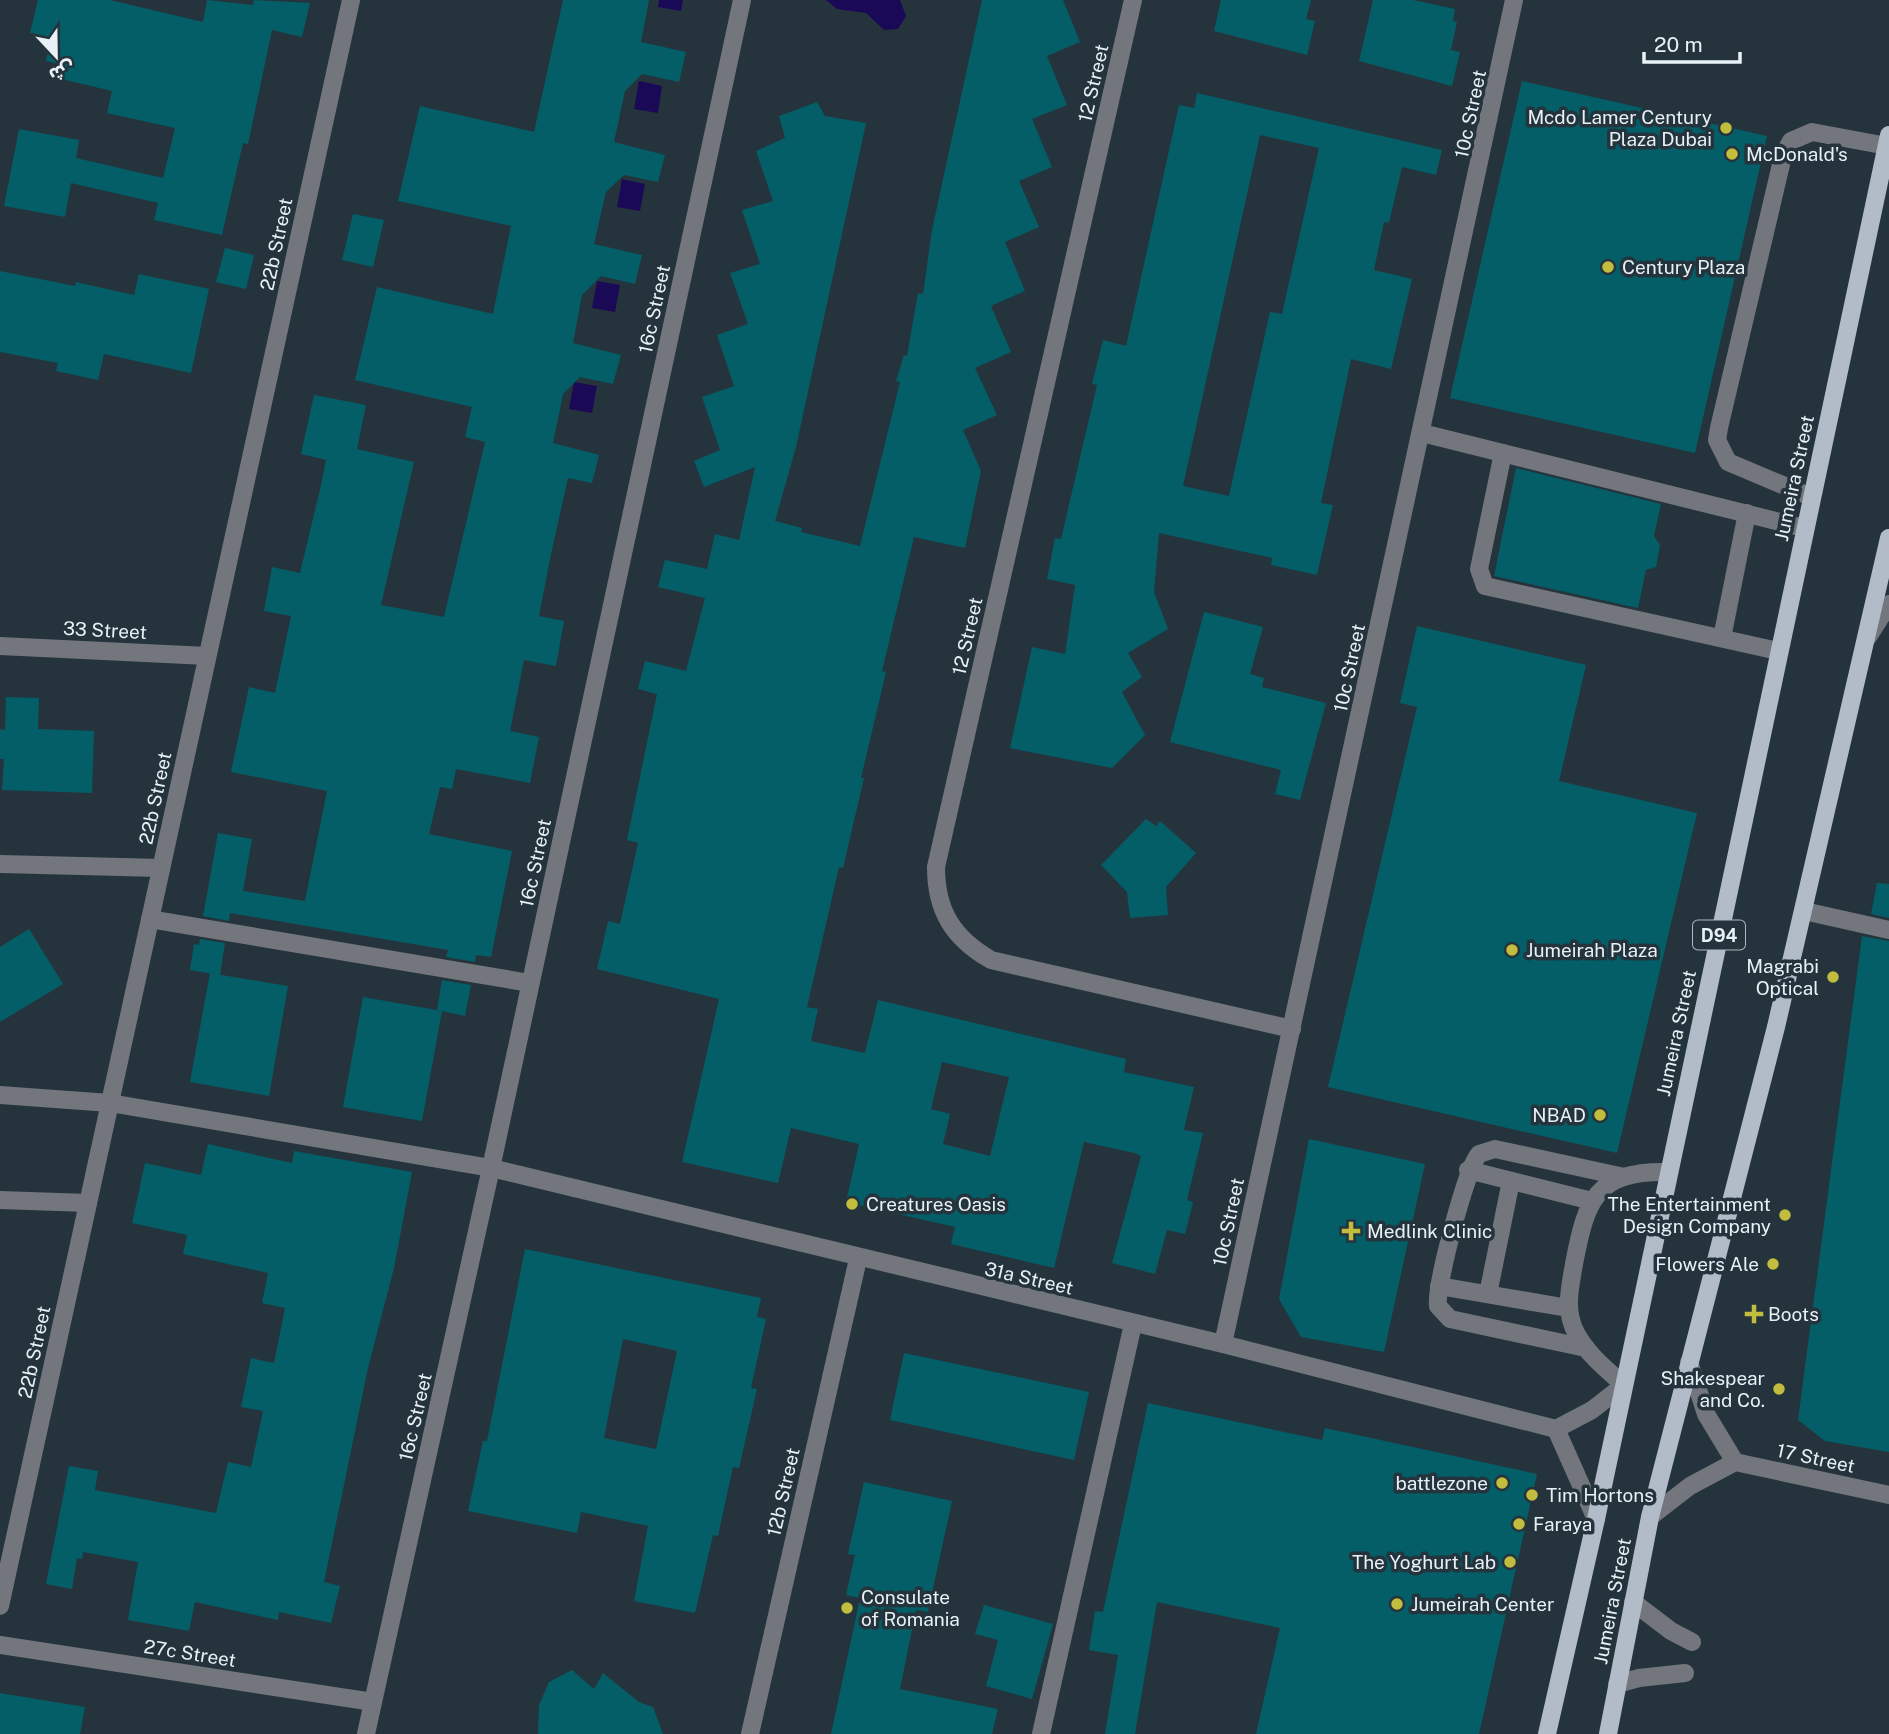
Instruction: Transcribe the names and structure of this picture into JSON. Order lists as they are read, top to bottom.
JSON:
{
  "streets": {
    "main road": ["Jumeira Street", "D94"],
    "street": [
      "12 Street",
      "10c Street",
      "22b Street",
      "16c Street",
      "33 Street",
      "31a Street",
      "17 Street",
      "12b Street",
      "27c Street"
    ]
  },
  "crossings": [
    ["12 Street", "10c Street"],
    ["10c Street", "31a Street"],
    ["22b Street", "33 Street"],
    ["22b Street", "31a Street"],
    ["16c Street", "31a Street"],
    ["16c Street", "27c Street"],
    ["31a Street", "12b Street"]
  ],
  "places": {
    "other": [
      "Mcdo Lamer Century Plaza Dubai",
      "McDonald's",
      "Century Plaza",
      "Jumeirah Plaza",
      "Magrabi Optical",
      "NBAD",
      "Creatures Oasis",
      "The Entertainment Design Company",
      "Flowers Ale",
      "Shakespear and Co.",
      "battlezone",
      "Tim Hortons",
      "Faraya",
      "The Yoghurt Lab",
      "Jumeirah Center",
      "Consulate of Romania"
    ],
    "health": ["Medlink Clinic", "Boots"]
  },
  "scale_bar": "20 m",
  "north": "bottom"
}
